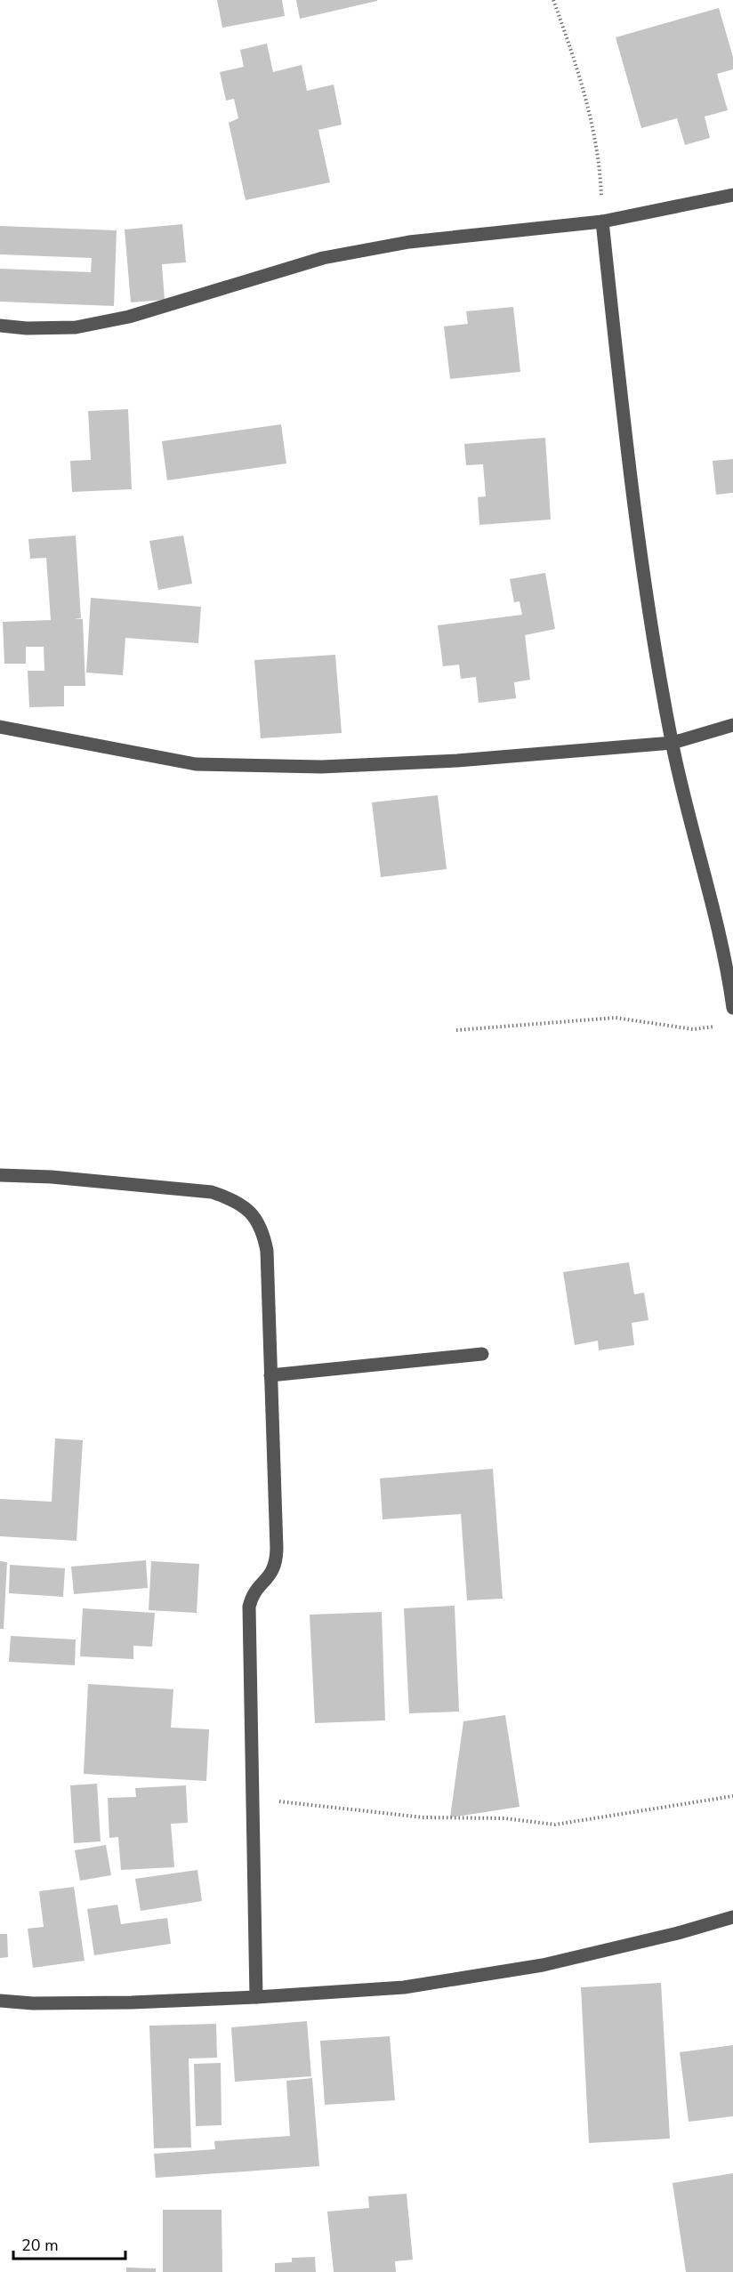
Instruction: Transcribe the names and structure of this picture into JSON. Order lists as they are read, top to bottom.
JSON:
{
  "scale_bar": "20 m"
}
